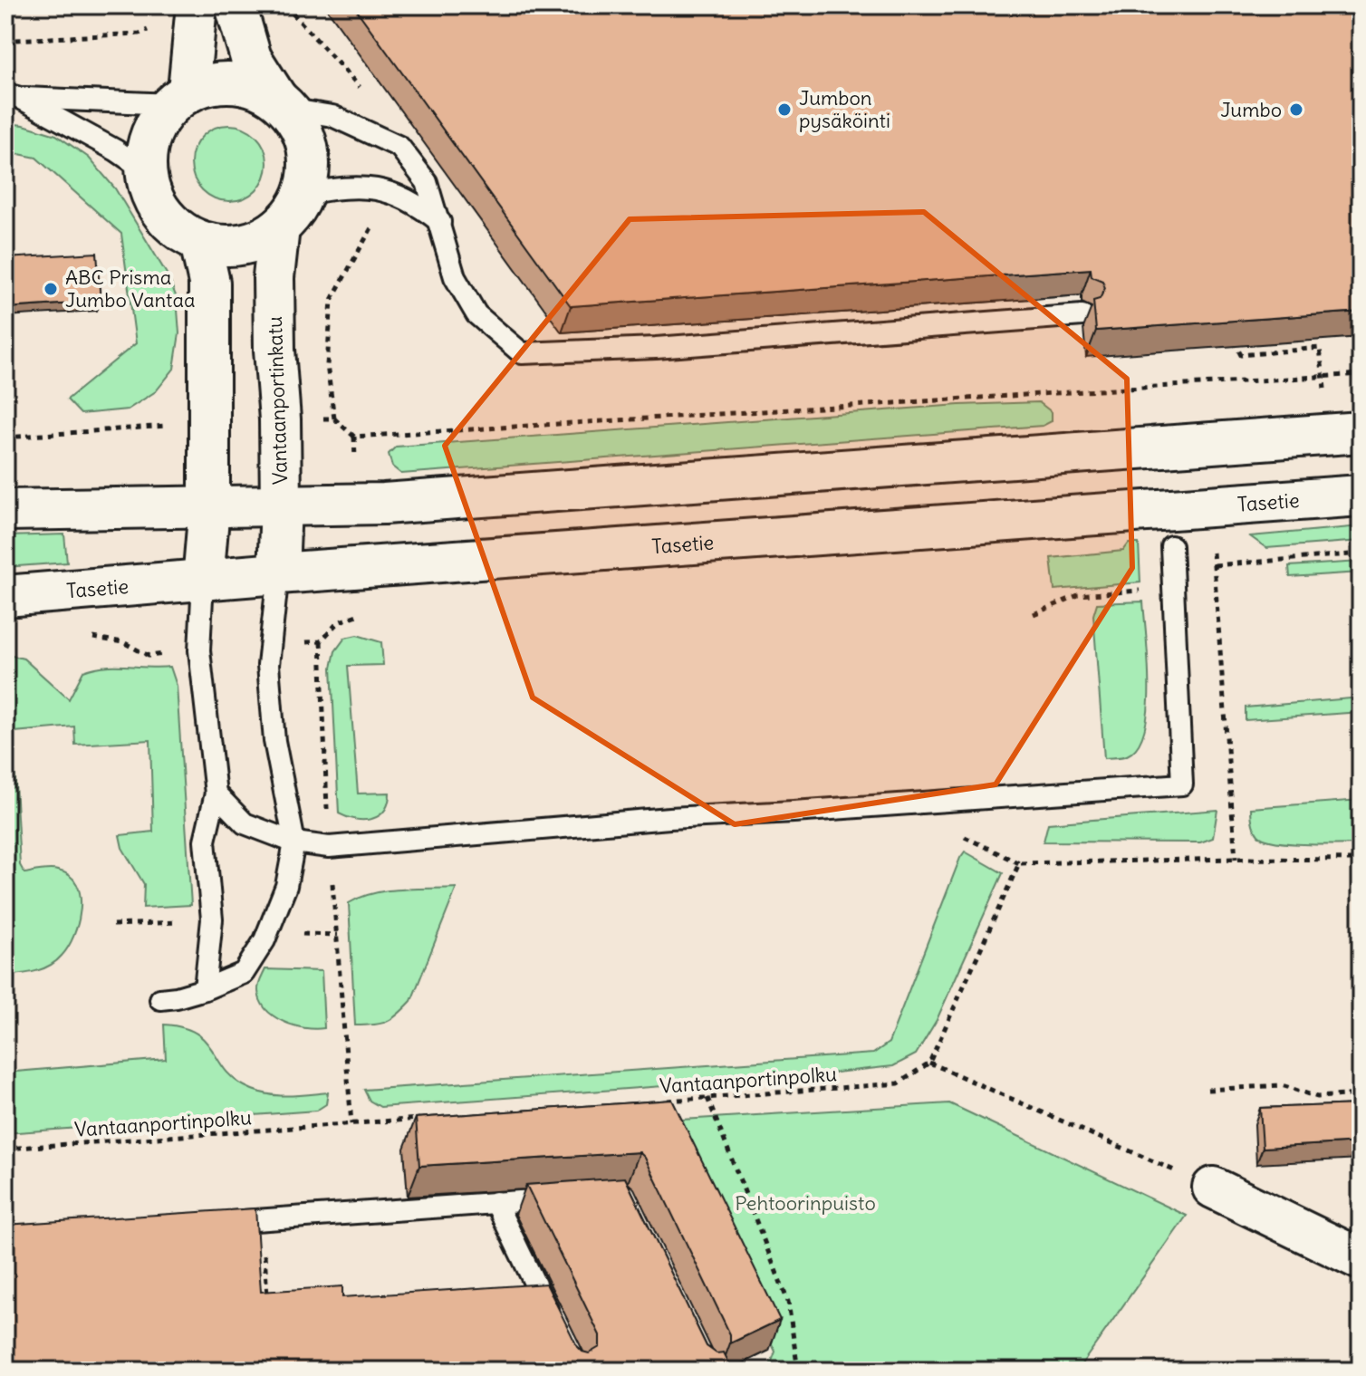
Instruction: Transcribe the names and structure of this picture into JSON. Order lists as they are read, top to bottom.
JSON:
{
  "streets": {
    "main road": ["Vantaanportinkatu", "Tasetie"],
    "path": ["Vantaanportinpolku"]
  },
  "crossings": [
    ["Vantaanportinkatu", "Tasetie"]
  ],
  "parks": ["Pehtoorinpuisto"],
  "places": ["Jumbon pysäköinti", "Jumbo", "ABC Prisma Jumbo Vantaa"]
}
